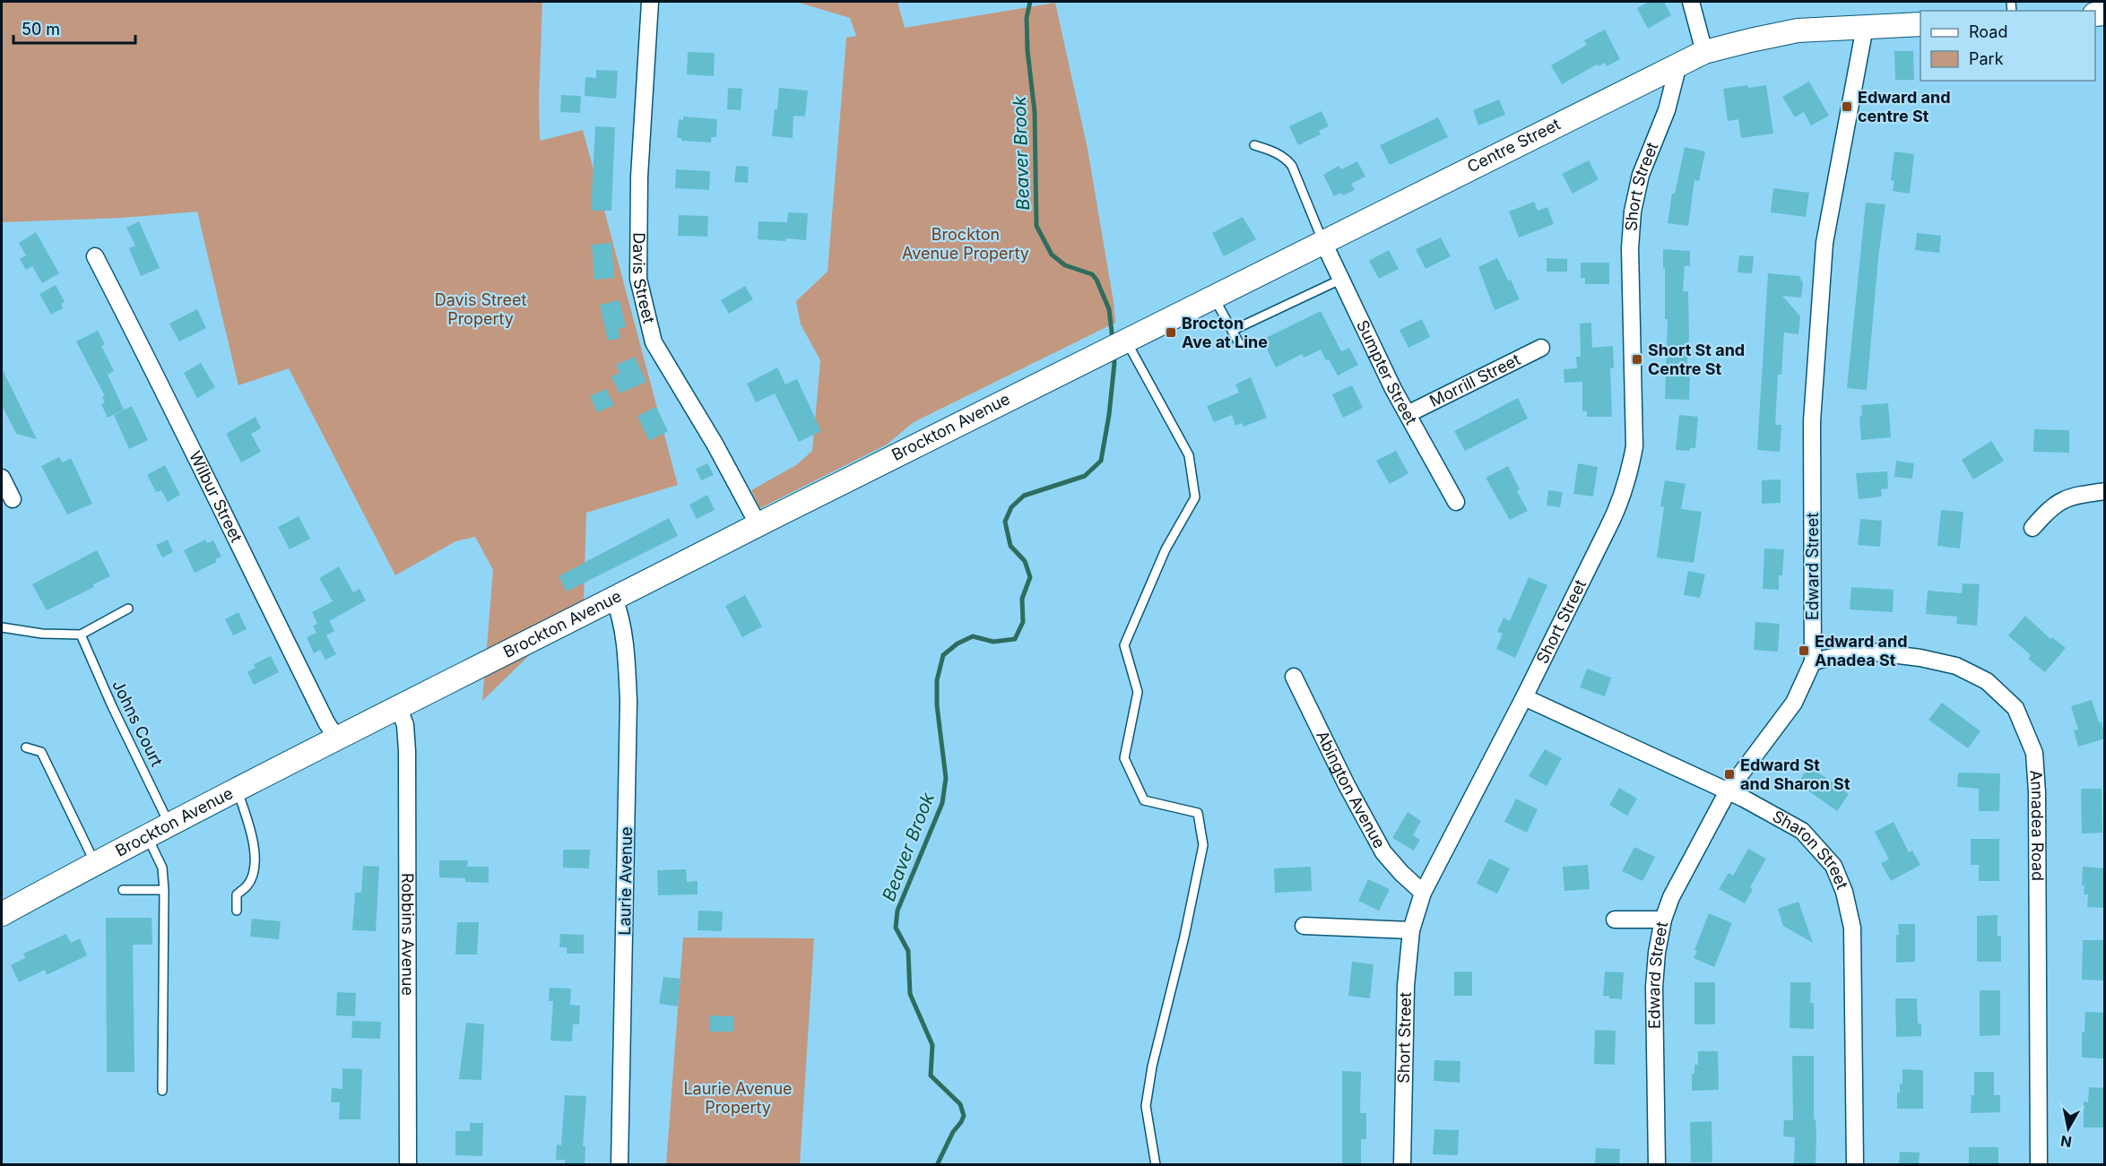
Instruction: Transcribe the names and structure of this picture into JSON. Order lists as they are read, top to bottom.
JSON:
{
  "streets": {
    "main road": ["Centre Street", "Brockton Avenue"],
    "street": [
      "Short Street",
      "Davis Street",
      "Sumpter Street",
      "Morrill Street",
      "Wilbur Street",
      "Edward Street",
      "Abington Avenue",
      "Annadea Road",
      "Sharon Street",
      "Laurie Avenue",
      "Robbins Avenue"
    ],
    "lane": ["Johns Court"]
  },
  "crossings": [
    ["Centre Street", "Short Street"],
    ["Centre Street", "Sumpter Street"],
    ["Centre Street", "Brockton Avenue"],
    ["Centre Street", "Edward Street"],
    ["Short Street", "Abington Avenue"],
    ["Short Street", "Sharon Street"],
    ["Davis Street", "Brockton Avenue"],
    ["Sumpter Street", "Morrill Street"],
    ["Brockton Avenue", "Wilbur Street"],
    ["Brockton Avenue", "Johns Court"],
    ["Brockton Avenue", "Laurie Avenue"],
    ["Brockton Avenue", "Robbins Avenue"],
    ["Edward Street", "Annadea Road"],
    ["Edward Street", "Sharon Street"]
  ],
  "water": ["Beaver Brook"],
  "parks": ["Brockton Avenue Property", "Davis Street Property", "Laurie Avenue Property"],
  "places": {
    "transit": [
      "Edward and centre St",
      "Brocton Ave at Line",
      "Short St and Centre St",
      "Edward and Anadea St",
      "Edward St and Sharon St"
    ]
  },
  "legend": ["Road", "Park"],
  "scale_bar": "50 m",
  "north": "bottom"
}
